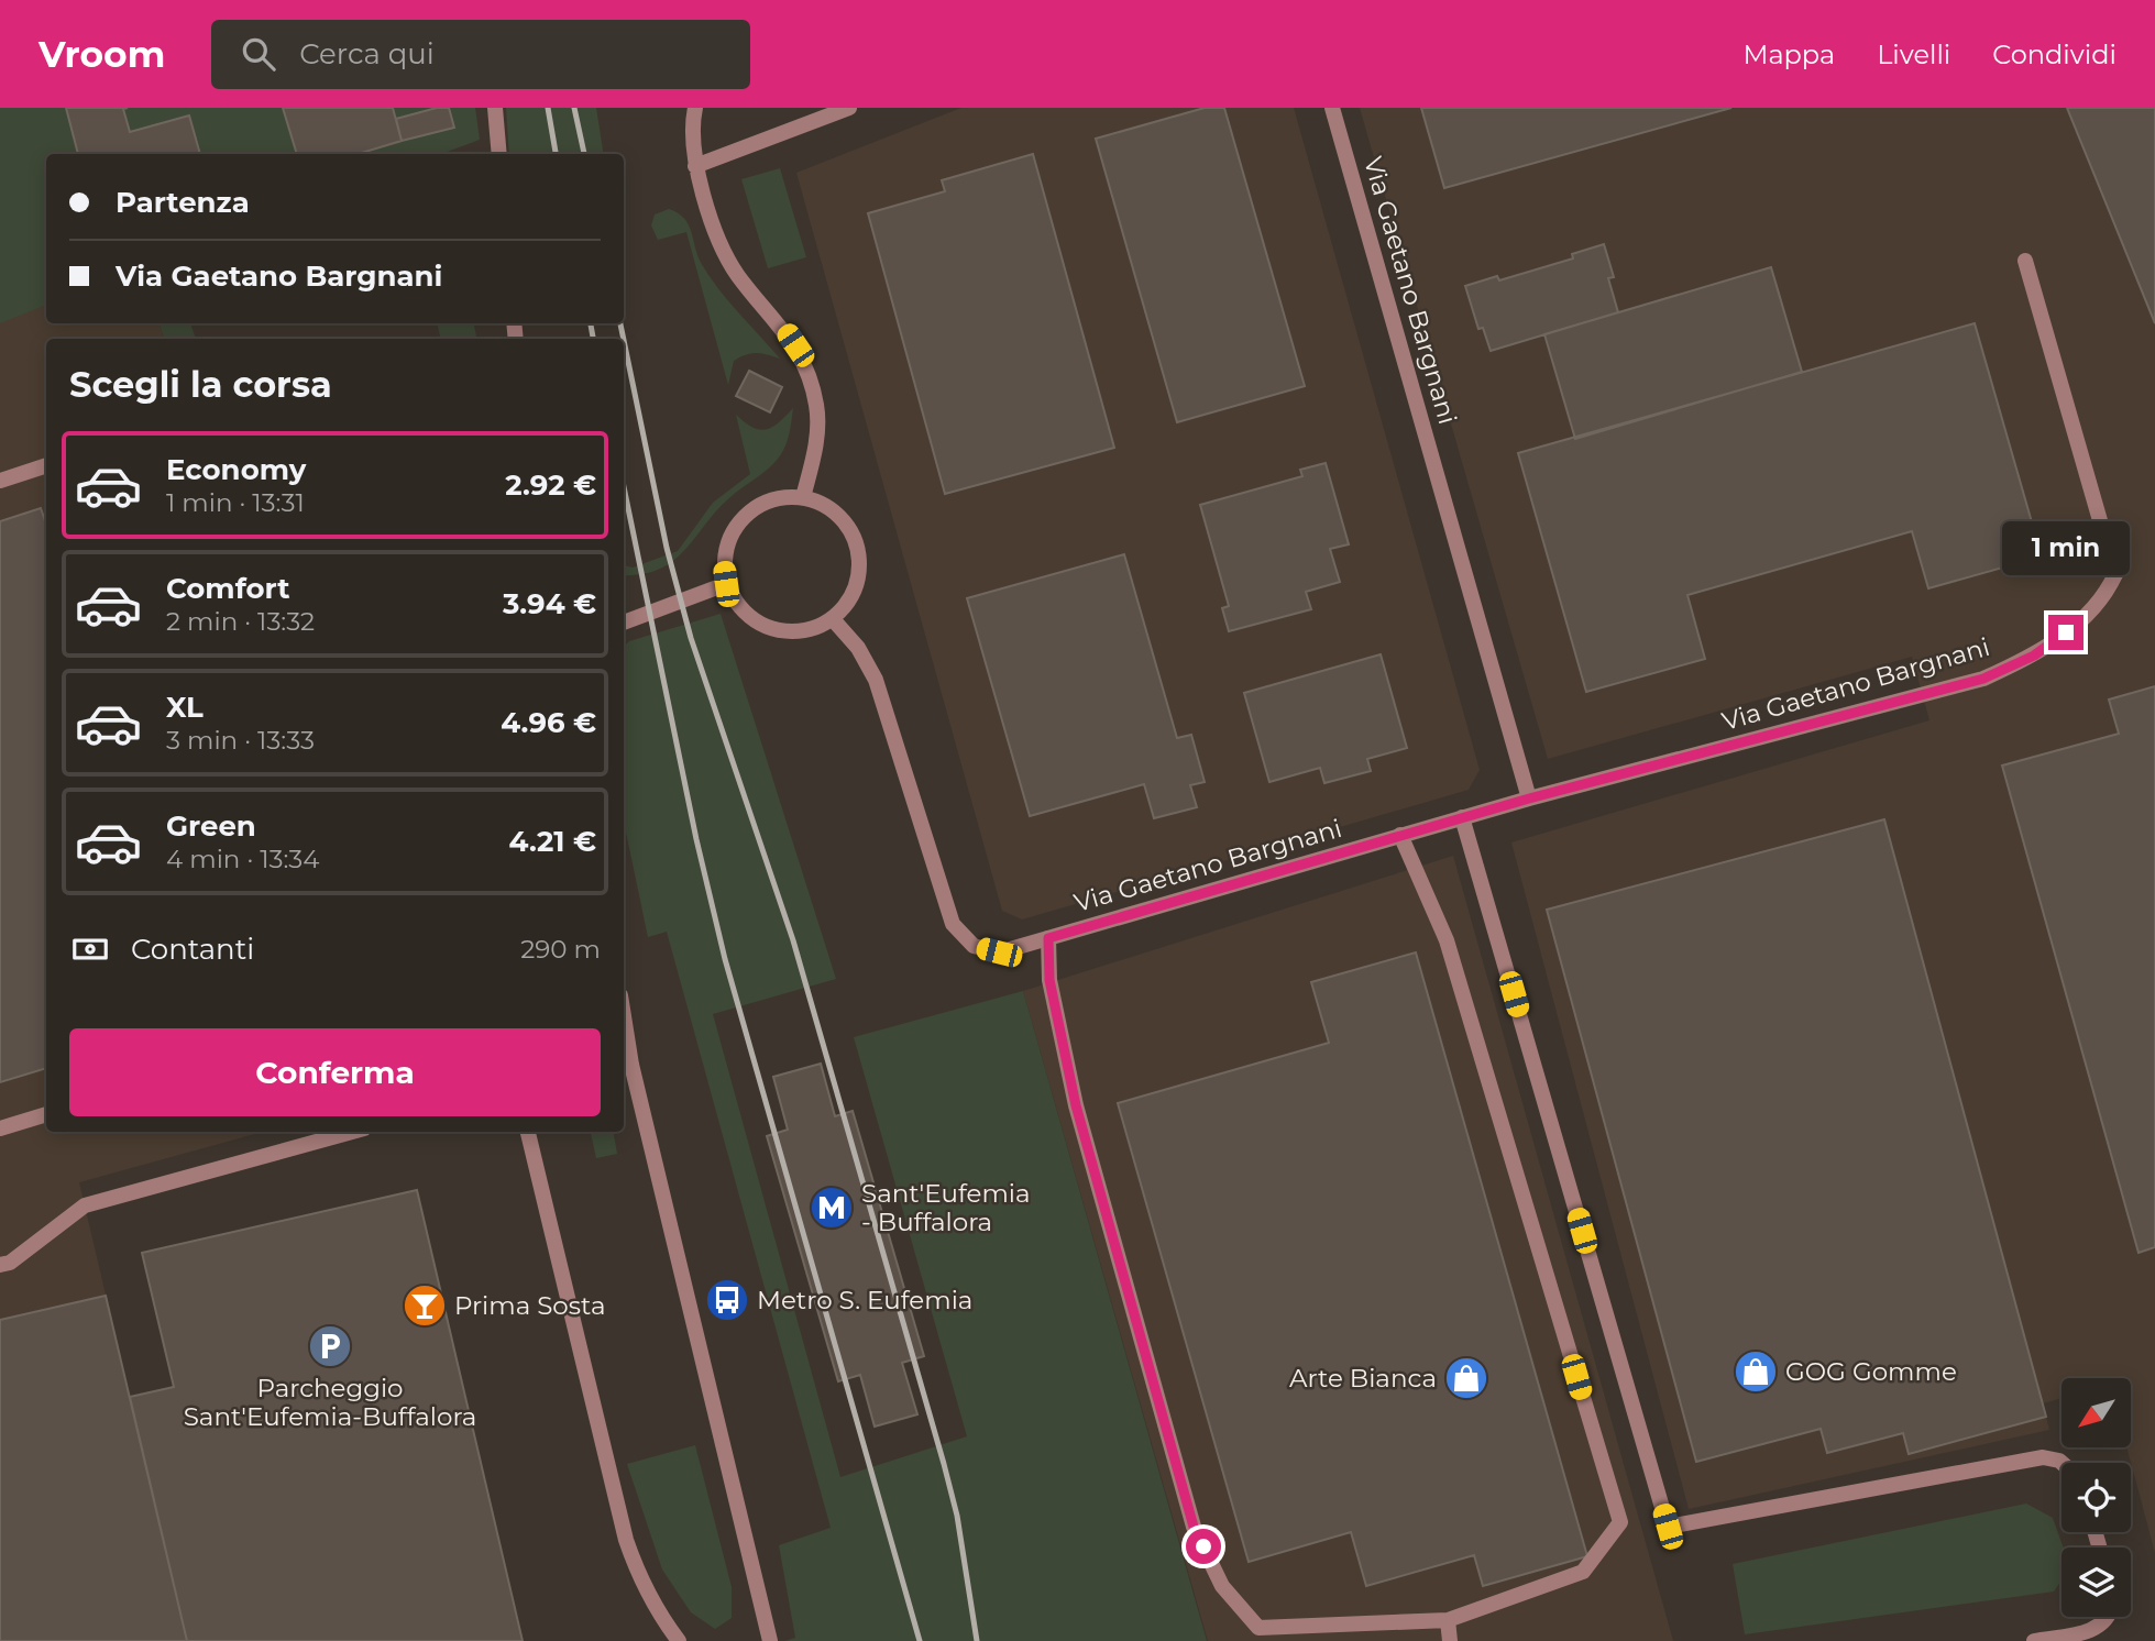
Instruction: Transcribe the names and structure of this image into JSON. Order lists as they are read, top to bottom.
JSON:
{
  "streets": {
    "street": ["Via Gaetano Bargnani"]
  },
  "places": {
    "metro station": ["Sant'Eufemia - Buffalora"],
    "bus stop": ["Metro S. Eufemia"],
    "bar": ["Prima Sosta"],
    "parking": ["Parcheggio Sant'Eufemia-Buffalora"],
    "shop": ["GOG Gomme", "Arte Bianca"]
  },
  "north": "bottom left",
  "page": {
    "header": "Vroom",
    "search": "Cerca qui",
    "nav": ["Mappa", "Livelli", "Condividi"],
    "banner": ["Partenza", "Via Gaetano Bargnani"],
    "heading": "Scegli la corsa",
    "list": [
      {
        "name": "Economy",
        "note": "1 min · 13:31",
        "value": "2.92 €"
      },
      {
        "name": "Comfort",
        "note": "2 min · 13:32",
        "value": "3.94 €"
      },
      {
        "name": "XL",
        "note": "3 min · 13:33",
        "value": "4.96 €"
      },
      {
        "name": "Green",
        "note": "4 min · 13:34",
        "value": "4.21 €"
      }
    ],
    "bubble": "1 min",
    "pay": ["Contanti", "290 m"],
    "buttons": "Conferma"
  }
}
